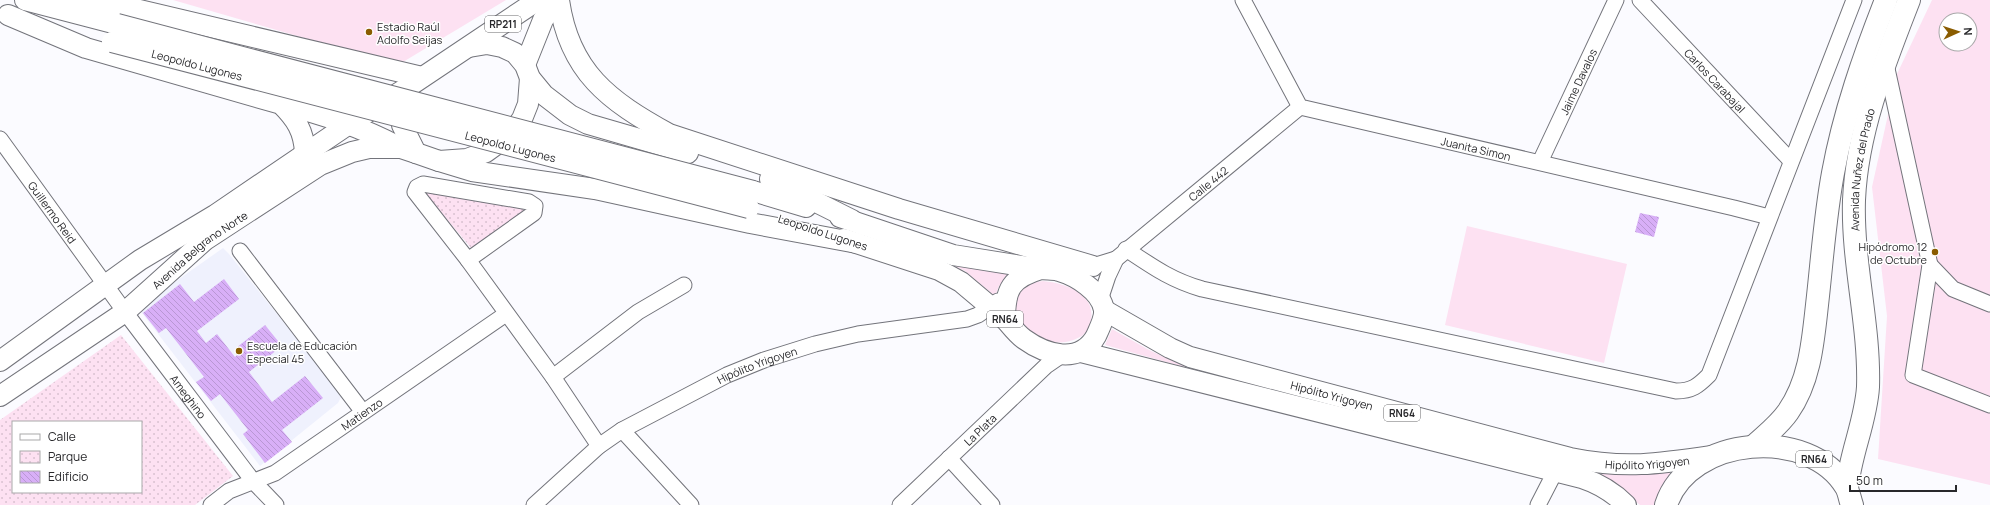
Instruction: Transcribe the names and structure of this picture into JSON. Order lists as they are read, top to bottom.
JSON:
{
  "streets": {
    "highway": ["Avenida Nuñez del Prado", "RN64"],
    "main road": [
      "RP211",
      "Leopoldo Lugones",
      "Avenida Belgrano Norte",
      "Hipólito Yrigoyen"
    ],
    "street": [
      "Jaime Davalos",
      "Carlos Carabajal",
      "Juanita Simon",
      "Calle 442",
      "Guillermo Reid",
      "Ameghino",
      "Matienzo",
      "La Plata"
    ]
  },
  "crossings": [
    ["RP211", "Avenida Belgrano Norte"],
    ["Leopoldo Lugones", "Calle 442"],
    ["Leopoldo Lugones", "RN64"],
    ["Leopoldo Lugones", "Hipólito Yrigoyen"],
    ["Leopoldo Lugones", "La Plata"],
    ["Jaime Davalos", "Juanita Simon"],
    ["Juanita Simon", "Calle 442"],
    ["Avenida Nuñez del Prado", "RN64"],
    ["Calle 442", "RN64"],
    ["Calle 442", "Hipólito Yrigoyen"],
    ["Calle 442", "La Plata"],
    ["Guillermo Reid", "Avenida Belgrano Norte"],
    ["Guillermo Reid", "Ameghino"],
    ["Avenida Belgrano Norte", "Ameghino"],
    ["RN64", "Hipólito Yrigoyen"],
    ["RN64", "La Plata"],
    ["Hipólito Yrigoyen", "La Plata"],
    ["Ameghino", "Matienzo"]
  ],
  "places": ["Estadio Raúl Adolfo Seijas", "Hipódromo 12 de Octubre", "Escuela de Educación Especial 45"],
  "legend": ["Calle", "Parque", "Edificio"],
  "scale_bar": "50 m",
  "north": "right"
}
